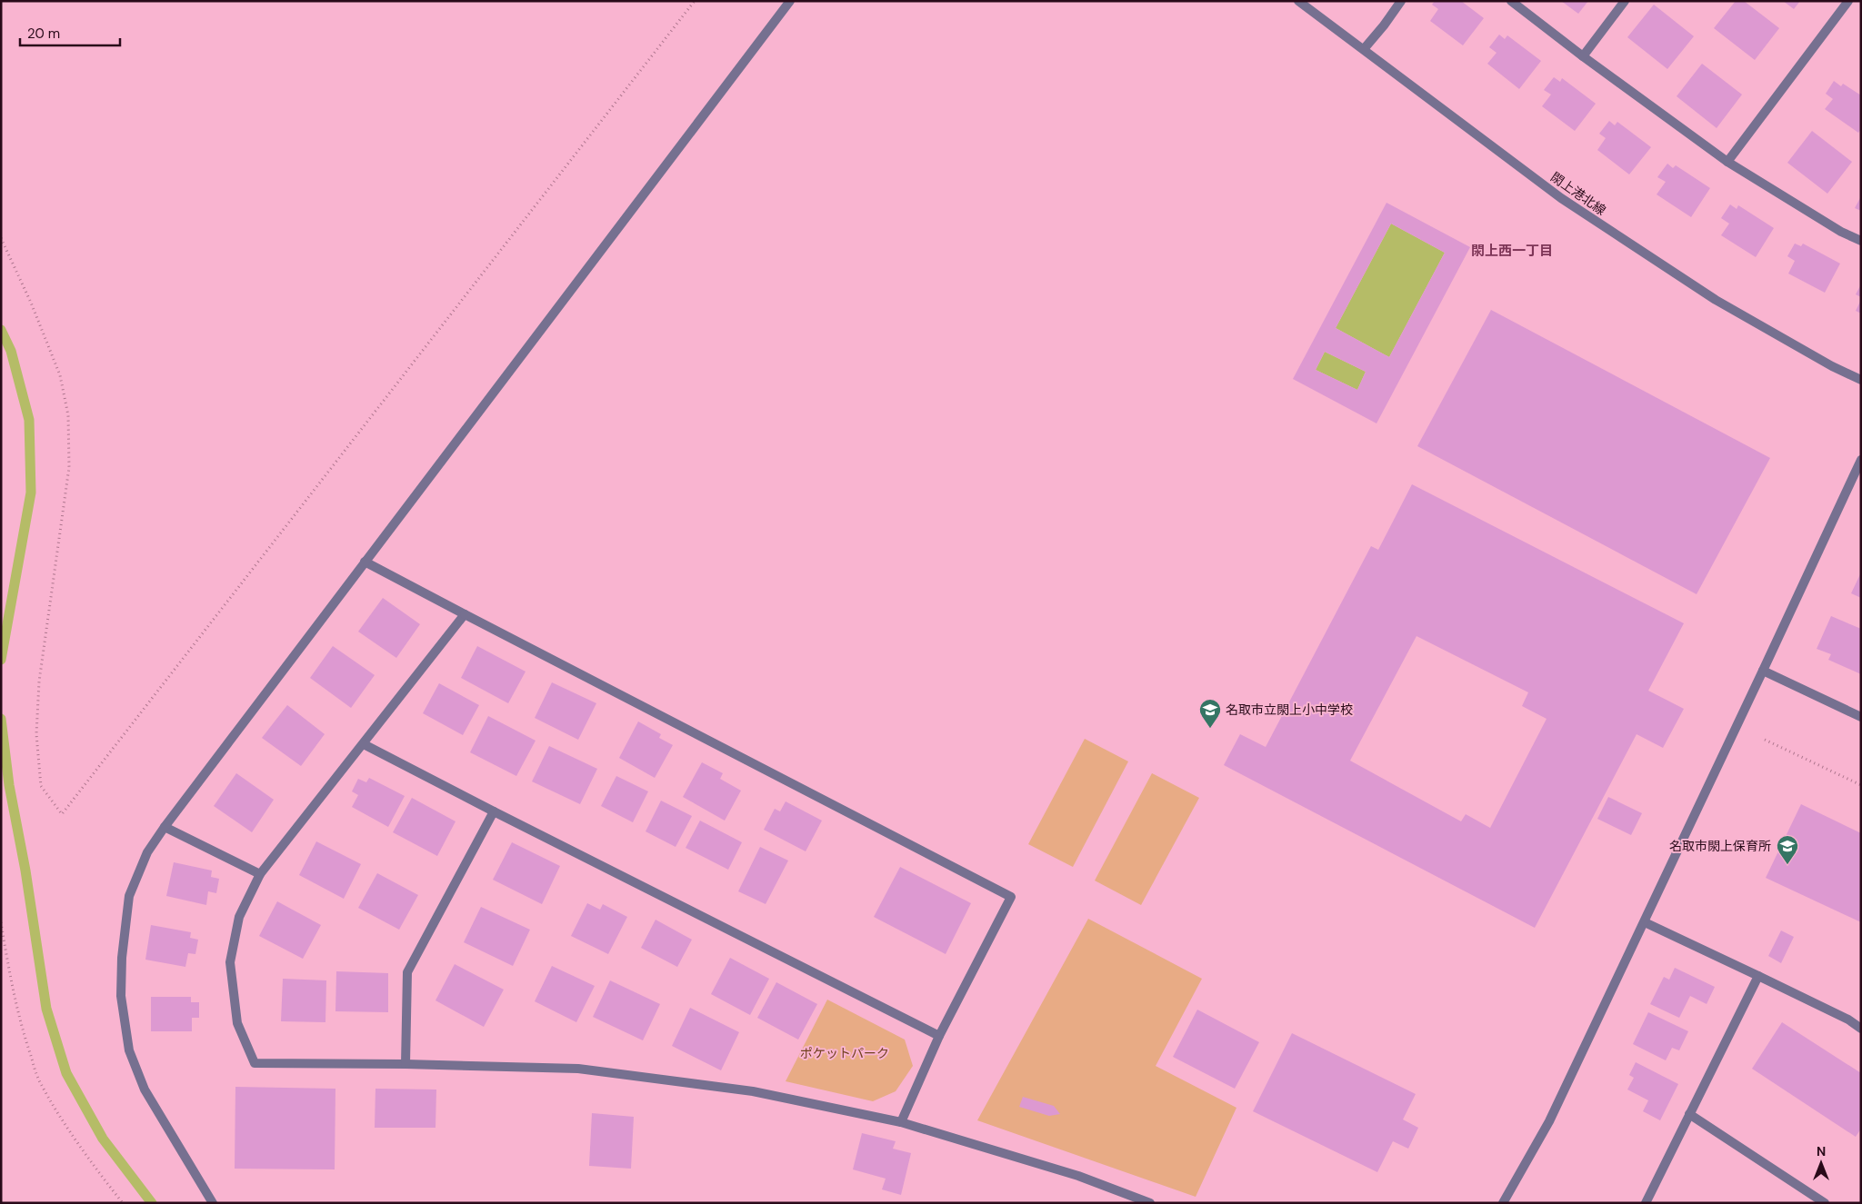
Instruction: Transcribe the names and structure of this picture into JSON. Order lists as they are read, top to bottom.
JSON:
{
  "streets": {
    "street": ["閖上港北線"]
  },
  "districts": ["閖上西一丁目"],
  "parks": ["ポケットパーク"],
  "places": {
    "school or university": ["名取市立閖上小中学校", "名取市閖上保育所"]
  },
  "scale_bar": "20 m",
  "north": "top"
}
